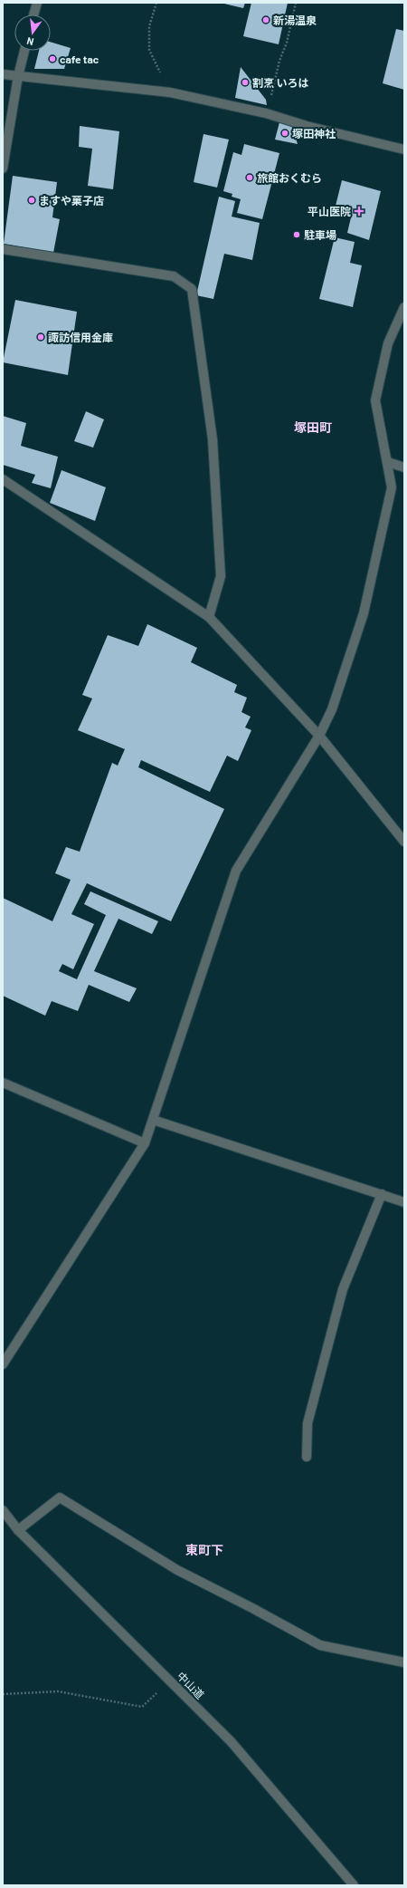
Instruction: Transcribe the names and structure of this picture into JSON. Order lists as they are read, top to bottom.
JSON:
{
  "streets": {
    "street": ["中山道"]
  },
  "districts": ["塚田町", "東町下"],
  "places": {
    "other": [
      "新湯温泉",
      "cafe tac",
      "割烹 いろは",
      "塚田神社",
      "旅館おくむら",
      "ますや菓子店",
      "駐車場",
      "諏訪信用金庫"
    ],
    "health": ["平山医院"]
  },
  "north": "bottom"
}
